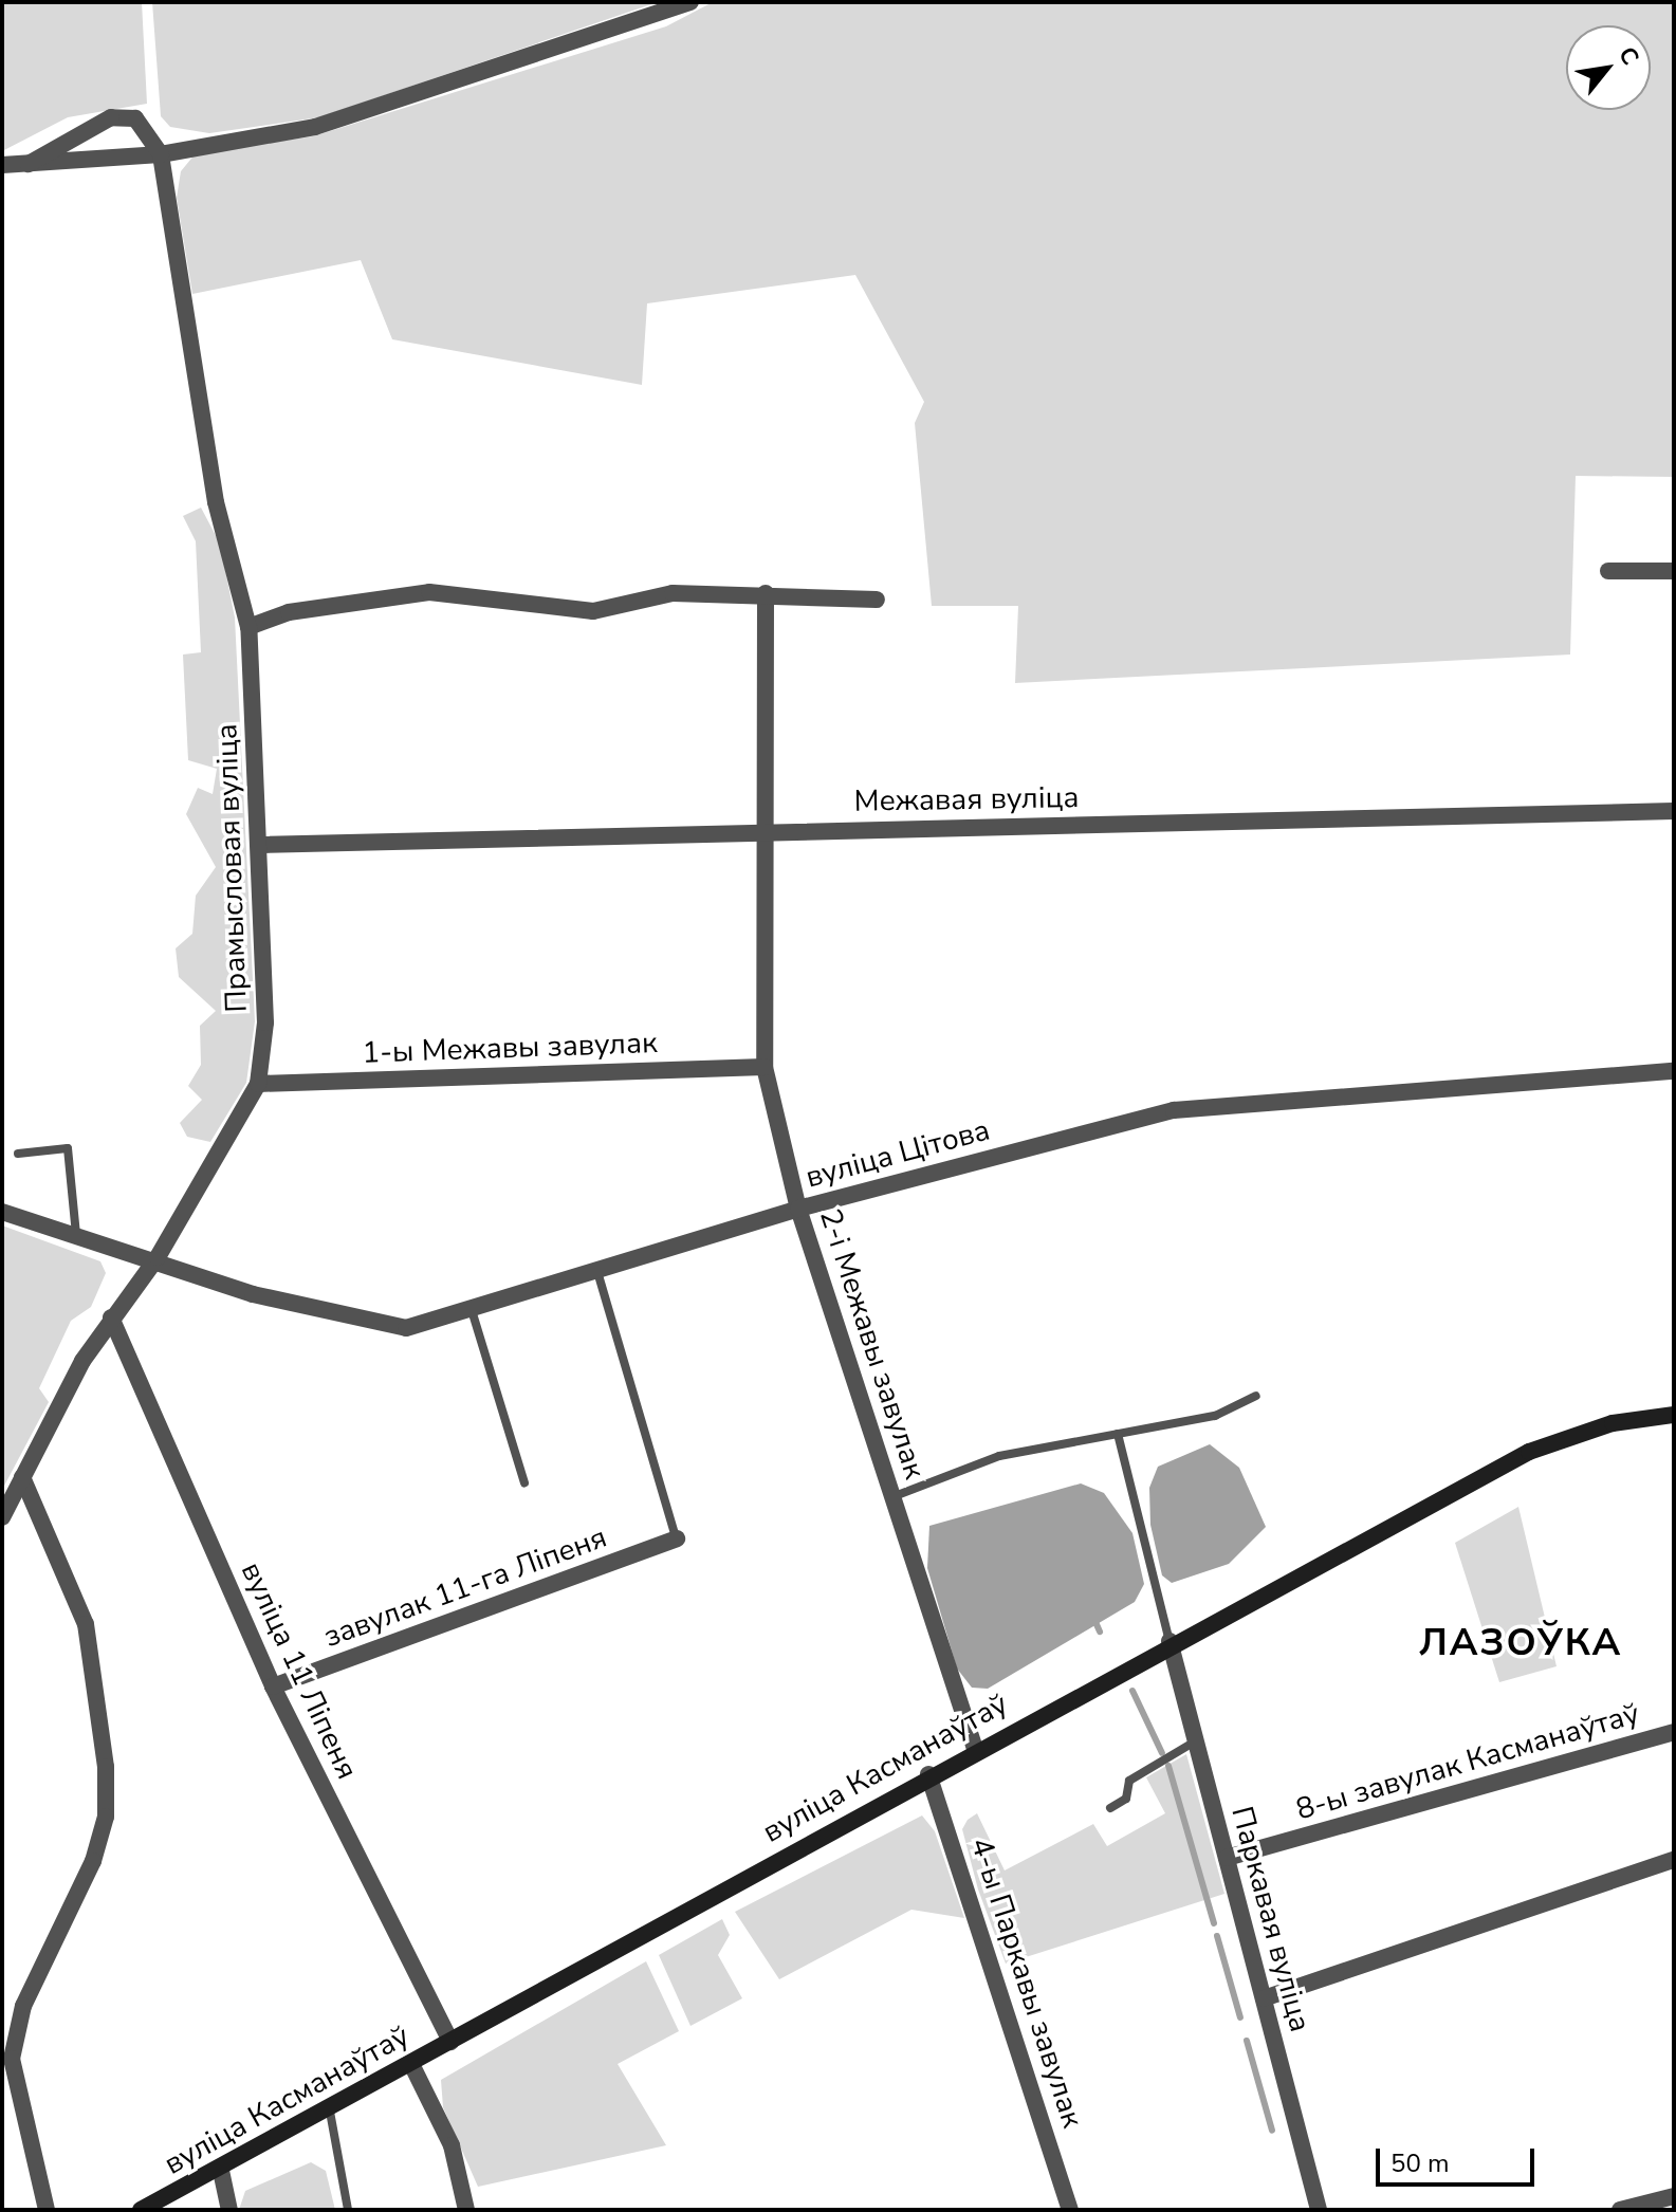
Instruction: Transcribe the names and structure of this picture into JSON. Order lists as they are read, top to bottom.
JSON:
{
  "streets": {
    "main road": ["вуліца Касманаўтаў"],
    "street": [
      "Межавая вуліца",
      "Прамысловая вуліца",
      "1-ы Межавы завулак",
      "вуліца Цітова",
      "2-і Межавы завулак",
      "завулак 11-га Ліпеня",
      "вуліца 11 Ліпеня",
      "8-ы завулак Касманаўтаў",
      "Паркавая вуліца",
      "4-ы Паркавы завулак"
    ]
  },
  "crossings": [
    ["Межавая вуліца", "Прамысловая вуліца"],
    ["Межавая вуліца", "2-і Межавы завулак"],
    ["Прамысловая вуліца", "1-ы Межавы завулак"],
    ["Прамысловая вуліца", "вуліца Цітова"],
    ["Прамысловая вуліца", "вуліца 11 Ліпеня"],
    ["1-ы Межавы завулак", "2-і Межавы завулак"],
    ["вуліца Цітова", "2-і Межавы завулак"],
    ["2-і Межавы завулак", "вуліца Касманаўтаў"],
    ["завулак 11-га Ліпеня", "вуліца 11 Ліпеня"],
    ["вуліца 11 Ліпеня", "вуліца Касманаўтаў"],
    ["8-ы завулак Касманаўтаў", "Паркавая вуліца"],
    ["вуліца Касманаўтаў", "Паркавая вуліца"],
    ["вуліца Касманаўтаў", "4-ы Паркавы завулак"]
  ],
  "districts": ["ЛАЗОЎКА"],
  "scale_bar": "50 m",
  "north": "top right"
}
